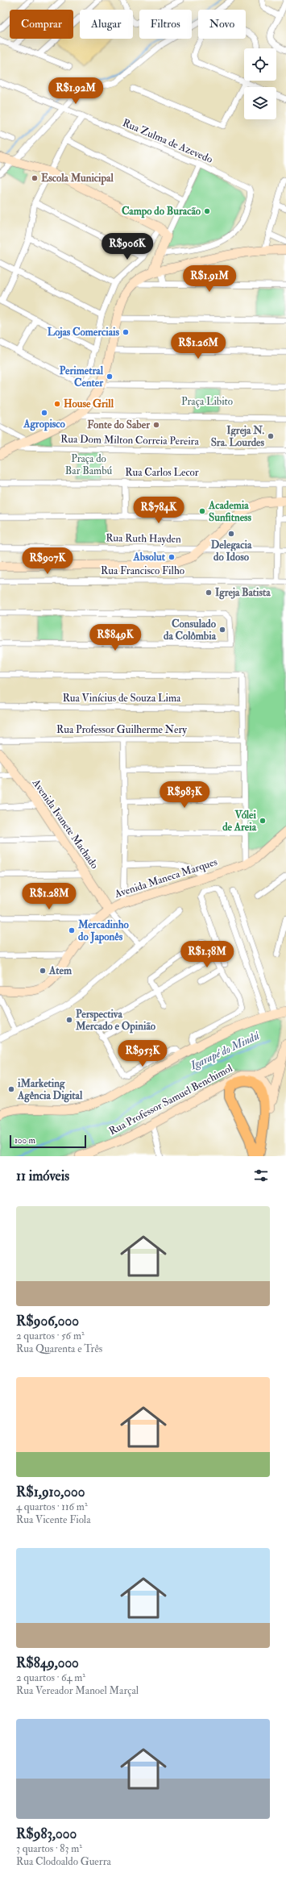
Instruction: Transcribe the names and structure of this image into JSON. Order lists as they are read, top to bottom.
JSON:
{
  "streets": {
    "street": [
      "Rua Zulma de Azevedo",
      "Rua Dom Milton Correia Pereira",
      "Rua Carlos Lecor",
      "Rua Ruth Hayden",
      "Rua Francisco Filho",
      "Rua Vinícius de Souza Lima",
      "Rua Professor Guilherme Nery",
      "Avenida Ivanete Machado",
      "Avenida Maneca Marques",
      "Rua Professor Samuel Benchimol"
    ]
  },
  "crossings": [
    ["Avenida Ivanete Machado", "Avenida Maneca Marques"]
  ],
  "water": ["Igarapé do Mindú"],
  "parks": ["Praça Libito", "Praça do Bar Bambú"],
  "places": [
    "Escola Municipal",
    "Campo do Buracão",
    "Lojas Comerciais",
    "Perimetral Center",
    "House Grill",
    "Agropisco",
    "Fonte do Saber",
    "Igreja N. Sra. Lourdes",
    "Academia Sunfitness",
    "Delegacia do Idoso",
    "Absolut",
    "Igreja Batista",
    "Consulado da Colômbia",
    "Vólei de Areia",
    "Mercadinho do Japonês",
    "Atem",
    "Perspectiva Mercado e Opinião",
    "iMarketing Agência Digital"
  ],
  "scale_bar": "100 m",
  "page": {
    "chip": [
      "Comprar",
      "Alugar",
      "Filtros",
      "Novo"
    ],
    "price": [
      "R$1.92M",
      "R$906K",
      "R$1.91M",
      "R$1.26M",
      "R$784K",
      "R$907K",
      "R$849K",
      "R$983K",
      "R$1.28M",
      "R$1.38M",
      "R$953K"
    ],
    "scale": "100 m",
    "heading": "11 imóveis",
    "list": [
      {
        "name": "R$906,000",
        "note": "2 quartos · 56 m² · Rua Quarenta e Três"
      },
      {
        "name": "R$1,910,000",
        "note": "4 quartos · 116 m² · Rua Vicente Fiola"
      },
      {
        "name": "R$849,000",
        "note": "2 quartos · 64 m² · Rua Vereador Manoel Marçal"
      },
      {
        "name": "R$983,000",
        "note": "3 quartos · 83 m² · Rua Clodoaldo Guerra"
      }
    ]
  }
}
